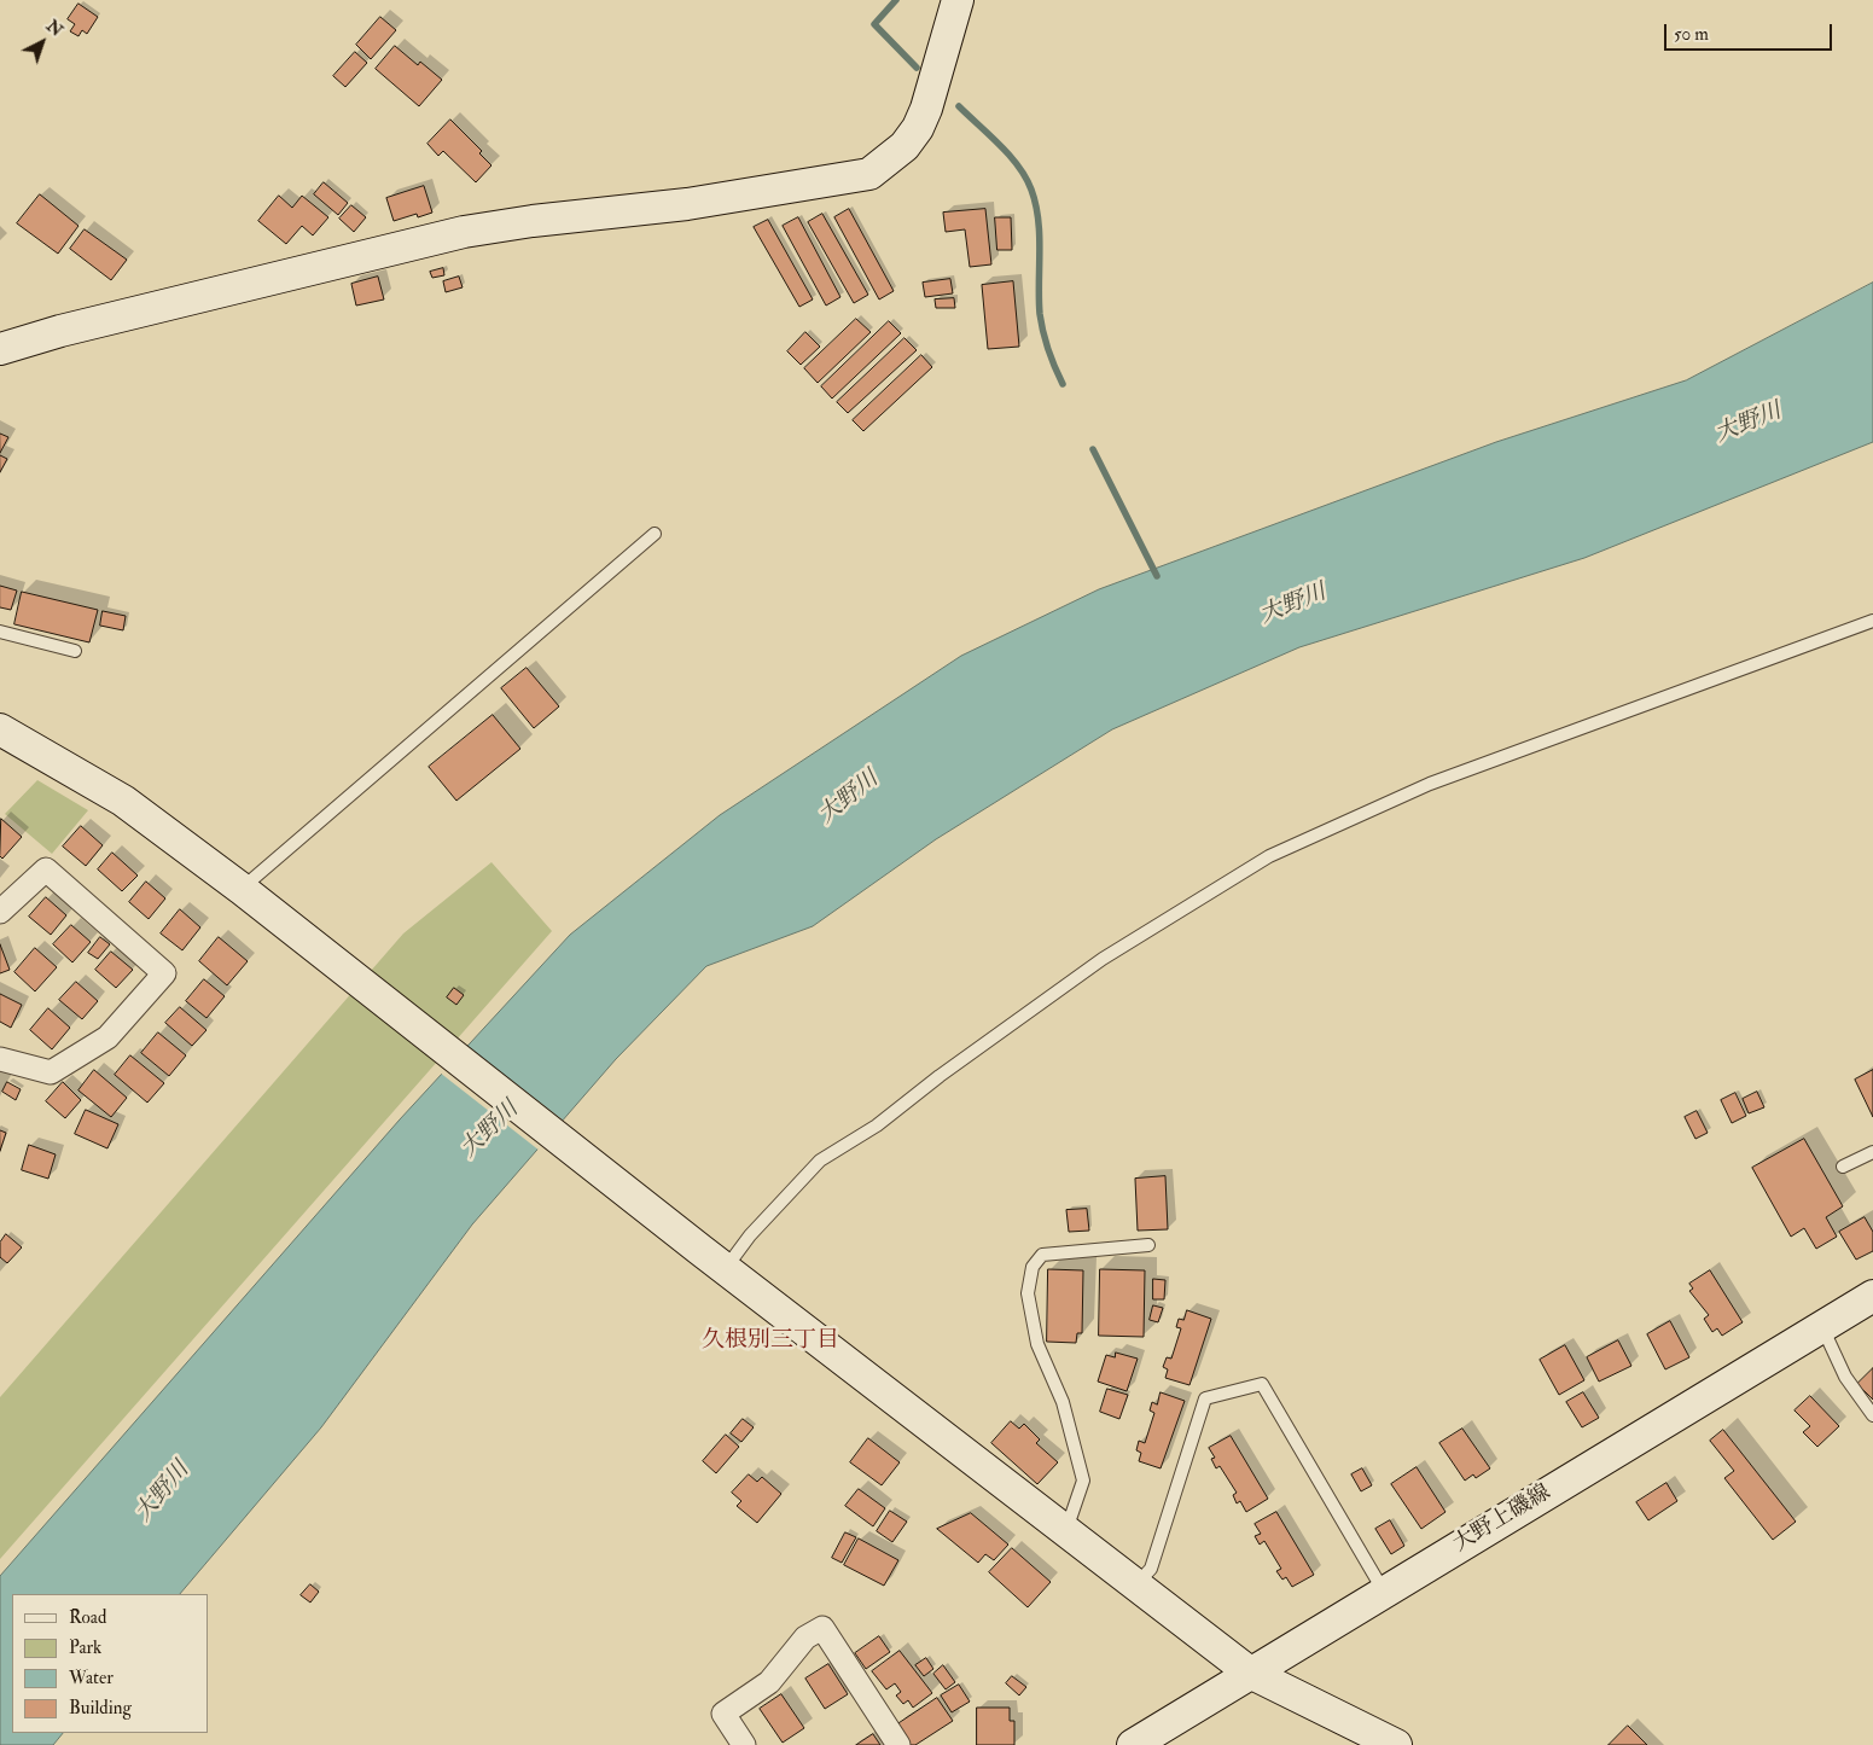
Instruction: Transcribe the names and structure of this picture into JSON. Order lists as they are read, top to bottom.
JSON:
{
  "streets": {
    "street": ["大野上磯線"]
  },
  "districts": ["久根別三丁目"],
  "water": ["大野川"],
  "legend": [
    "Road",
    "Park",
    "Water",
    "Building"
  ],
  "scale_bar": "50 m",
  "north": "top right"
}
